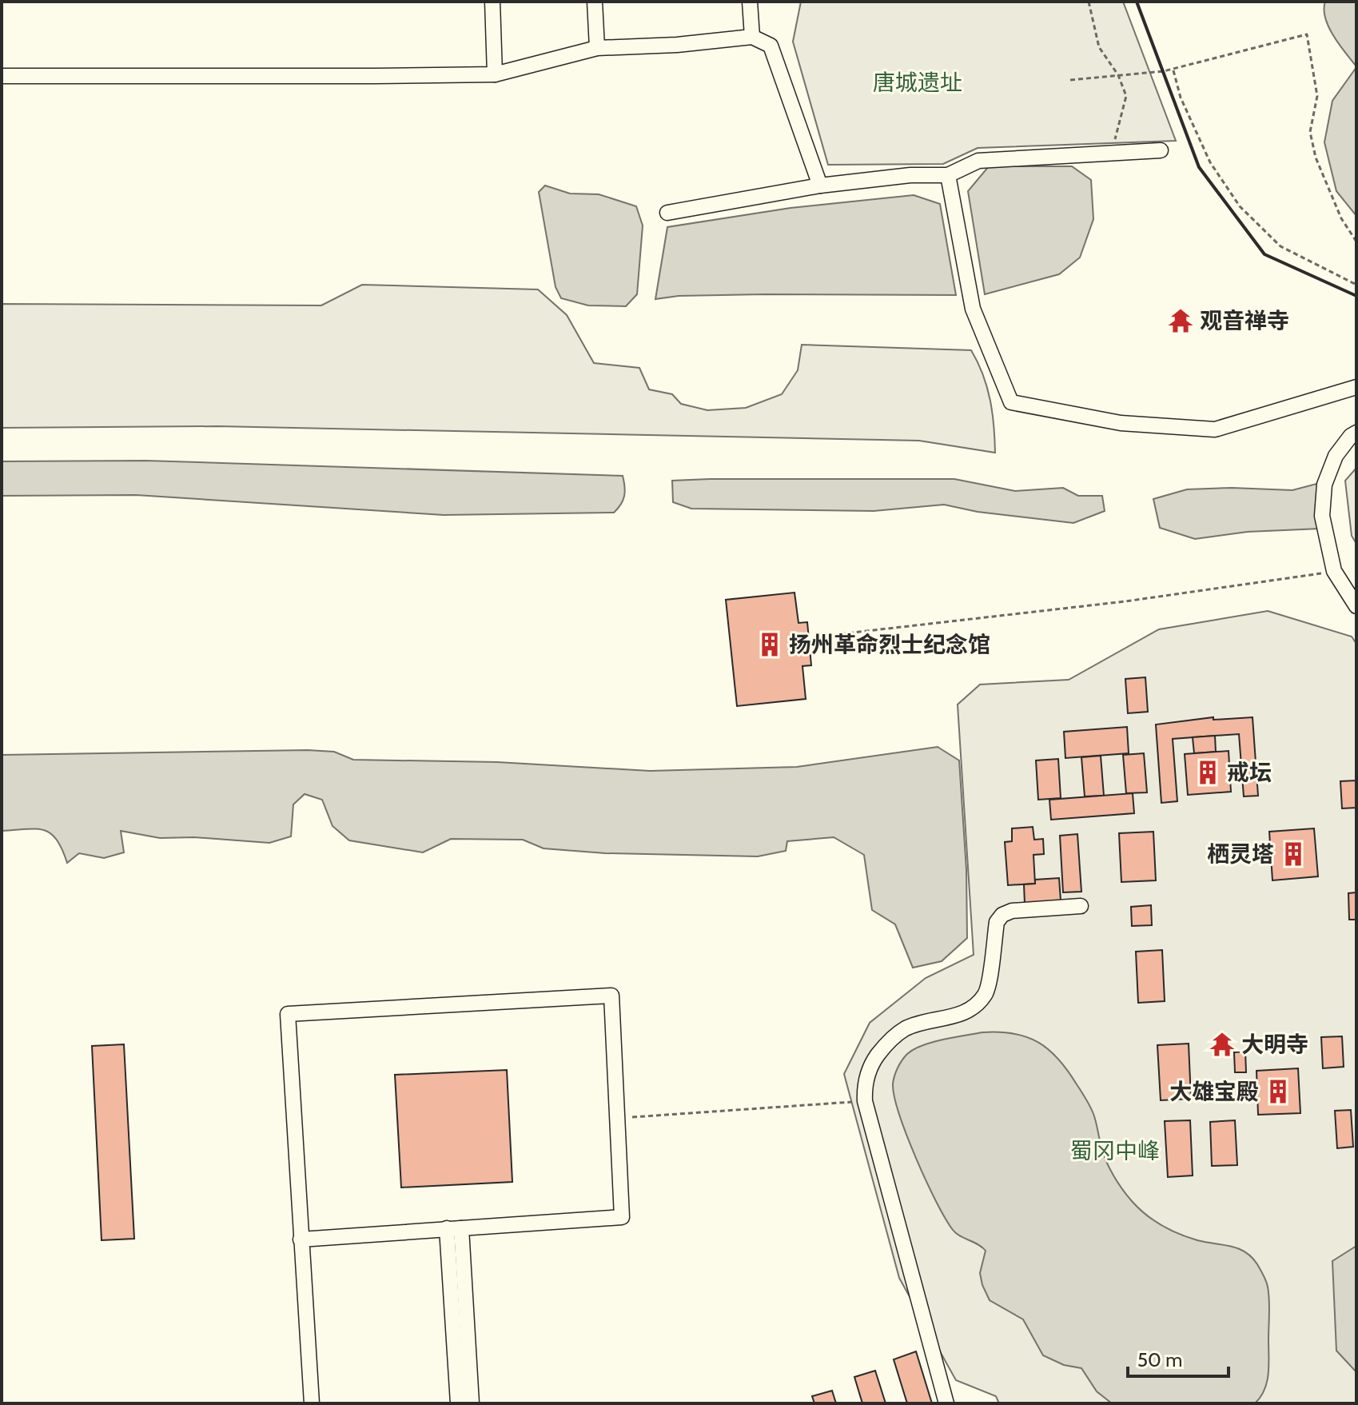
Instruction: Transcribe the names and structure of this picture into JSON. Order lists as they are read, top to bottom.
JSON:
{
  "parks": ["唐城遗址", "蜀冈中峰"],
  "places": {
    "temple": ["观音禅寺", "大明寺"],
    "building": [
      "扬州革命烈士纪念馆",
      "戒坛",
      "栖灵塔",
      "大雄宝殿"
    ]
  },
  "scale_bar": "50 m"
}
